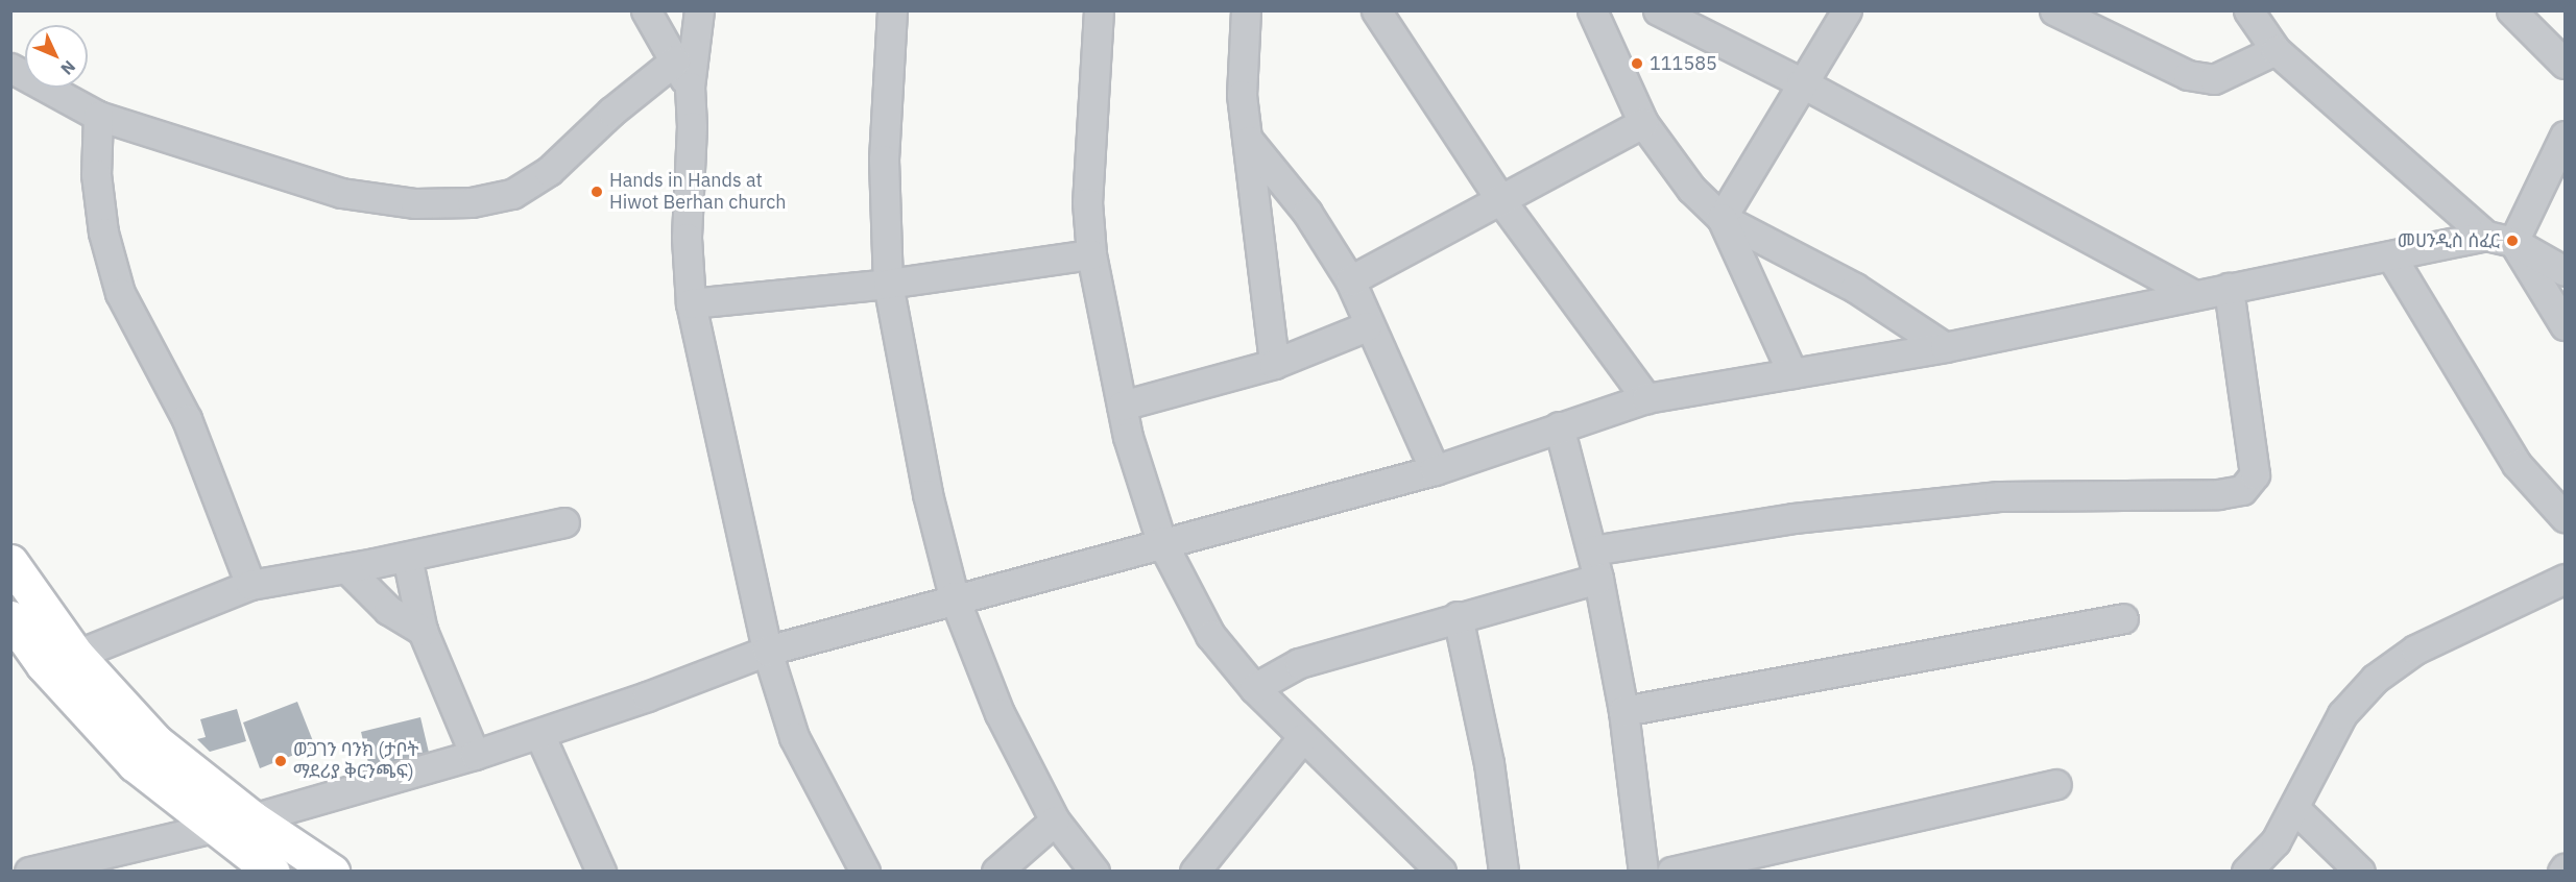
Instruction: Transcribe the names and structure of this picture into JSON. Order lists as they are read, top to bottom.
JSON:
{
  "places": [
    "111585",
    "Hands in Hands at Hiwot Berhan church",
    "መሀንዲስ ሰፈር",
    "ወጋገን ባንክ (ታቦት ማደሪያ ቅርንጫፍ)"
  ],
  "north": "bottom right"
}
